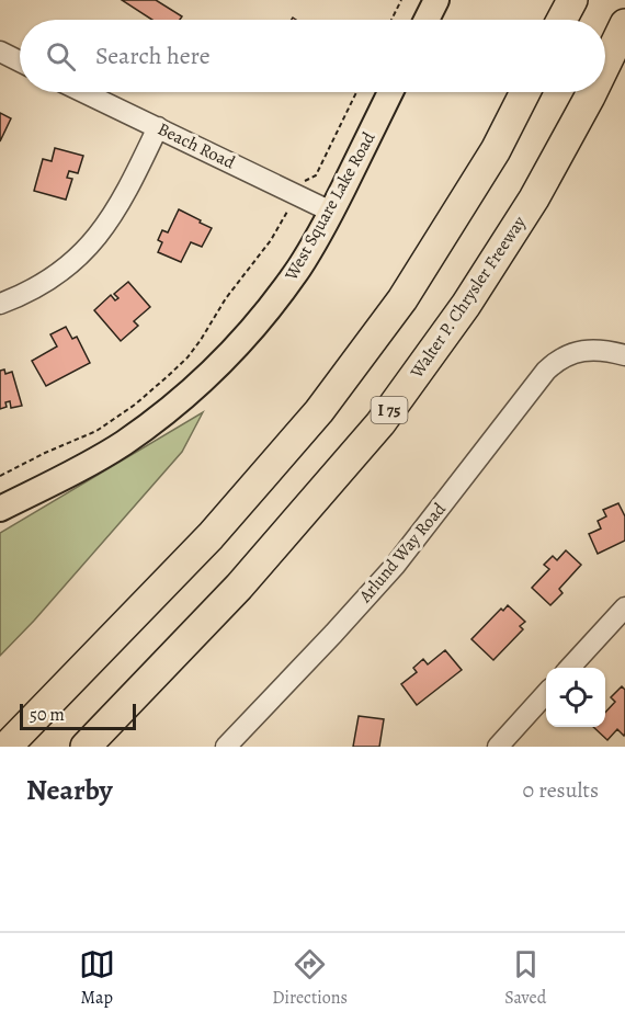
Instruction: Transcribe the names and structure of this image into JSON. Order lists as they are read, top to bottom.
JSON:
{
  "streets": {
    "highway": ["Walter P. Chrysler Freeway", "I 75"],
    "main road": ["West Square Lake Road"],
    "street": ["Beach Road", "Arlund Way Road"]
  },
  "crossings": [
    ["Beach Road", "West Square Lake Road"]
  ],
  "scale_bar": "50 m",
  "page": {
    "search": "Search here",
    "scale": "50 m",
    "heading": ["Nearby", "0 results"],
    "nav": ["Map", "Directions", "Saved"]
  }
}
